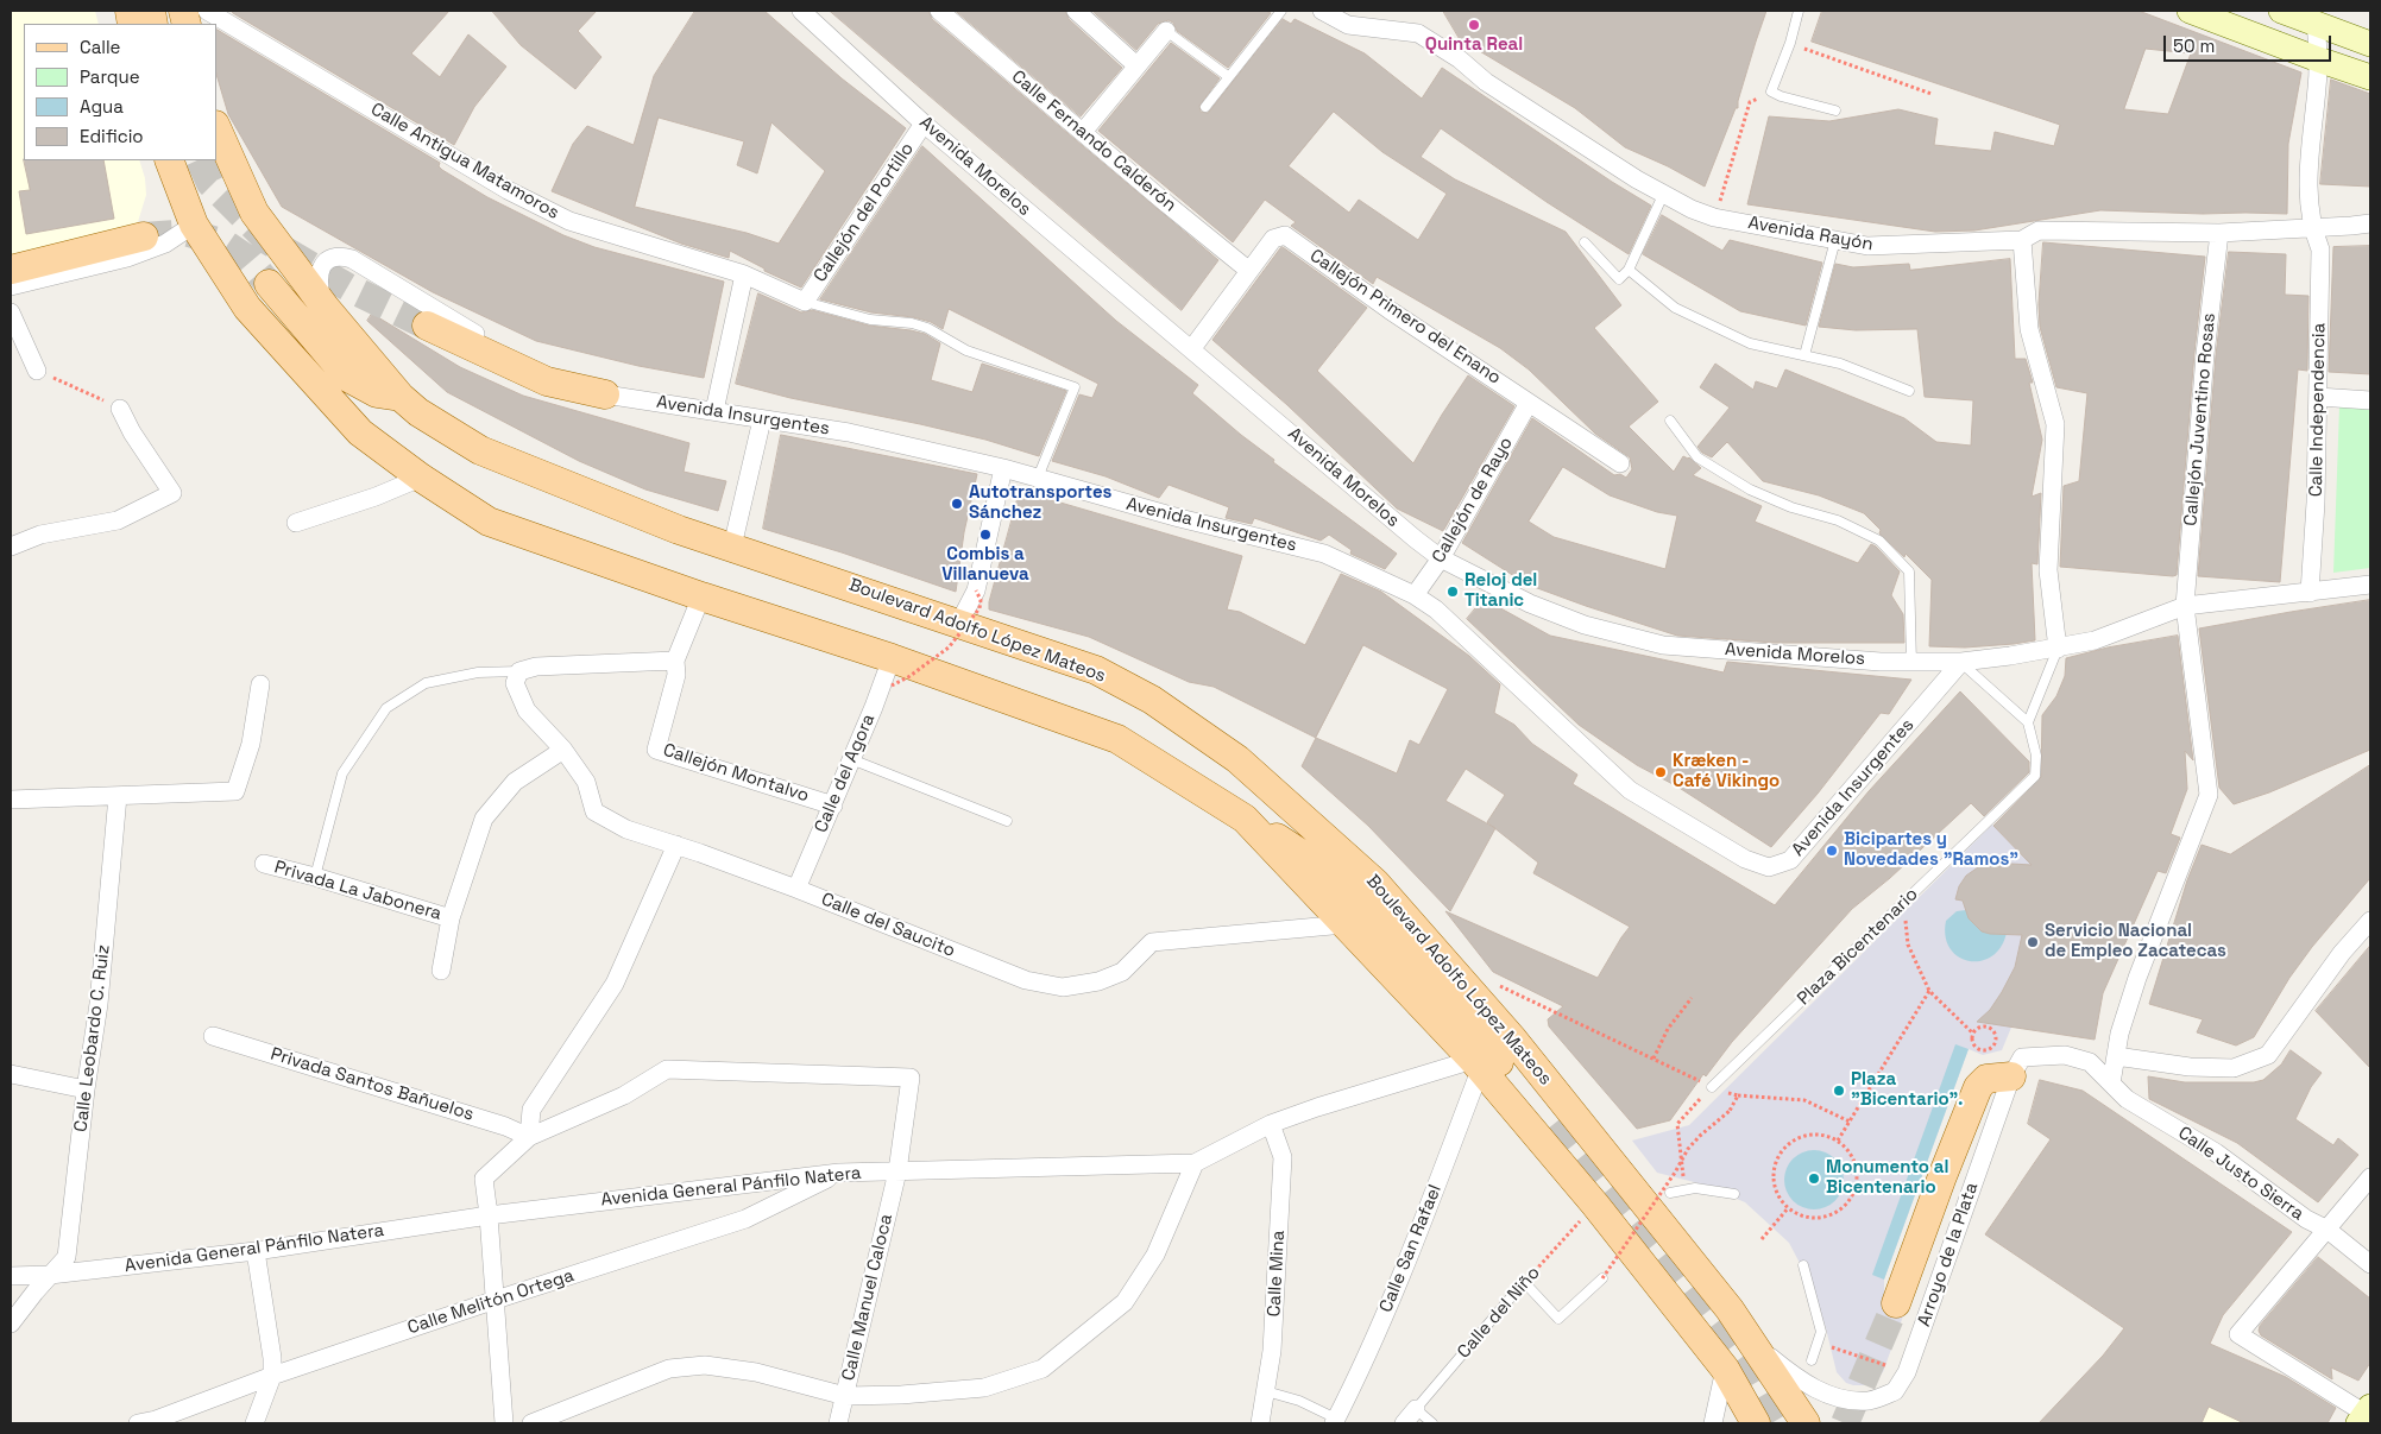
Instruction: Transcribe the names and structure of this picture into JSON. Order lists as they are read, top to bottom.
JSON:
{
  "streets": {
    "main road": ["Boulevard Adolfo López Mateos"],
    "street": [
      "Calle Fernando Calderón",
      "Calle Antigua Matamoros",
      "Avenida Morelos",
      "Callejón del Portillo",
      "Avenida Rayón",
      "Callejón Primero del Enano",
      "Calle Independencia",
      "Avenida Insurgentes",
      "Callejón Juventino Rosas",
      "Callejón de Rayo",
      "Callejón Montalvo",
      "Calle del Agora",
      "Privada La Jabonera",
      "Calle del Saucito",
      "Calle Leobardo C. Ruiz",
      "Privada Santos Bañuelos",
      "Calle Justo Sierra",
      "Avenida General Pánfilo Natera",
      "Calle San Rafael",
      "Arroyo de la Plata",
      "Calle Mina",
      "Calle Manuel Caloca",
      "Calle Melitón Ortega",
      "Calle del Niño"
    ],
    "lane": ["Plaza Bicentenario"]
  },
  "crossings": [
    ["Calle Fernando Calderón", "Callejón Primero del Enano"],
    ["Calle Antigua Matamoros", "Callejón del Portillo"],
    ["Avenida Morelos", "Callejón del Portillo"],
    ["Avenida Morelos", "Avenida Insurgentes"],
    ["Avenida Morelos", "Callejón Juventino Rosas"],
    ["Avenida Morelos", "Callejón de Rayo"],
    ["Avenida Rayón", "Calle Independencia"],
    ["Avenida Rayón", "Callejón Juventino Rosas"],
    ["Callejón Primero del Enano", "Callejón de Rayo"],
    ["Avenida Insurgentes", "Callejón de Rayo"],
    ["Avenida Insurgentes", "Boulevard Adolfo López Mateos"],
    ["Callejón Juventino Rosas", "Calle Justo Sierra"],
    ["Callejón Juventino Rosas", "Arroyo de la Plata"],
    ["Boulevard Adolfo López Mateos", "Arroyo de la Plata"],
    ["Callejón Montalvo", "Calle del Agora"],
    ["Calle del Agora", "Calle del Saucito"],
    ["Privada La Jabonera", "Calle del Saucito"],
    ["Calle Leobardo C. Ruiz", "Avenida General Pánfilo Natera"],
    ["Privada Santos Bañuelos", "Calle Manuel Caloca"],
    ["Calle Justo Sierra", "Arroyo de la Plata"],
    ["Avenida General Pánfilo Natera", "Calle San Rafael"],
    ["Avenida General Pánfilo Natera", "Calle Mina"],
    ["Avenida General Pánfilo Natera", "Calle Manuel Caloca"],
    ["Avenida General Pánfilo Natera", "Calle Melitón Ortega"]
  ],
  "places": [
    "Quinta Real",
    "Autotransportes Sánchez",
    "Combis a Villanueva",
    "Reloj del Titanic",
    "Kræken - Café Vikingo",
    "Bicipartes y Novedades \"Ramos\"",
    "Servicio Nacional de Empleo Zacatecas",
    "Plaza \"Bicentario\".",
    "Monumento al Bicentenario"
  ],
  "legend": [
    "Calle",
    "Parque",
    "Agua",
    "Edificio"
  ],
  "scale_bar": "50 m"
}
